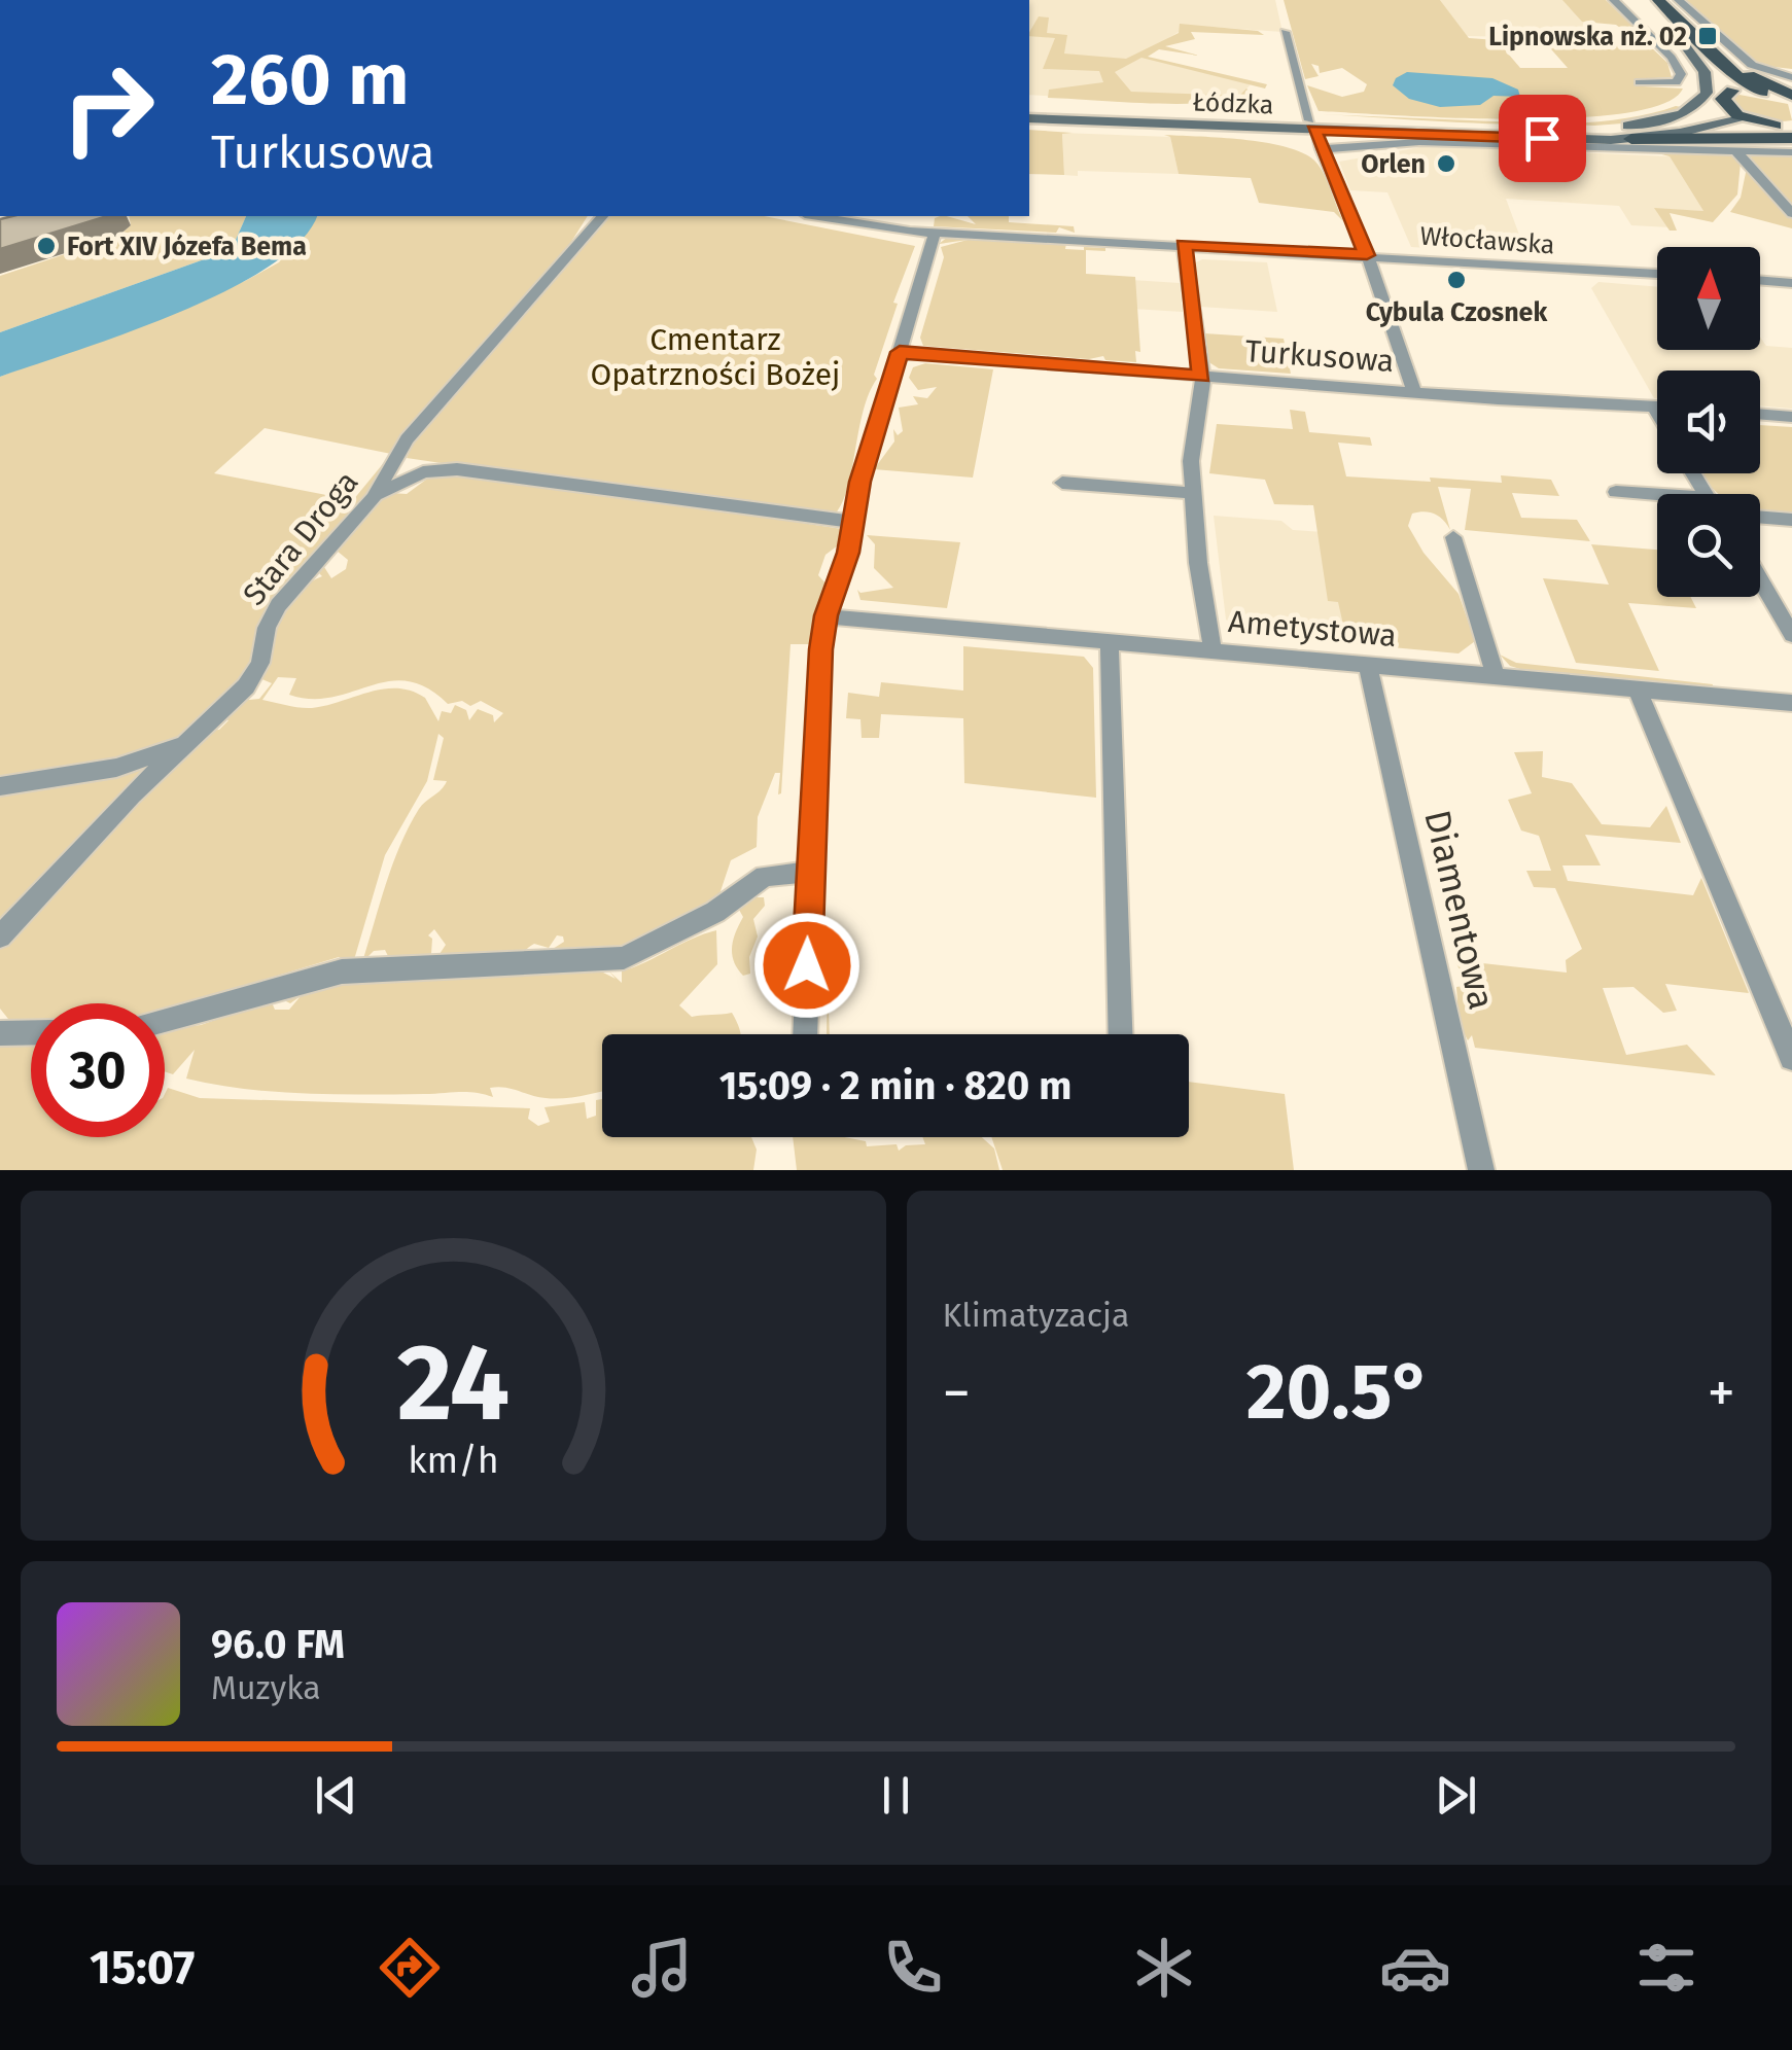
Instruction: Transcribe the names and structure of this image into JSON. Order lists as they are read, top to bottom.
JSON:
{
  "streets": {
    "main road": ["Łódzka"],
    "street": [
      "Włocławska",
      "Turkusowa",
      "Stara Droga",
      "Ametystowa",
      "Diamentowa"
    ]
  },
  "crossings": [
    ["Ametystowa", "Diamentowa"]
  ],
  "parks": ["Cmentarz Opatrzności Bożej"],
  "places": {
    "transit": ["Lipnowska nż. 02"],
    "other": ["Orlen", "Fort XIV Józefa Bema", "Cybula Czosnek"]
  },
  "north": "top",
  "page": {
    "turn": ["260 m", "Turkusowa"],
    "limit": "30",
    "trip": "15:09 · 2 min · 820 m",
    "tile": "Klimatyzacja",
    "heat": ["−", "20.5°", "+"],
    "song": ["96.0 FM", "Muzyka"],
    "tabs": "15:07",
    "gauge": ["24", "km/h"]
  }
}
